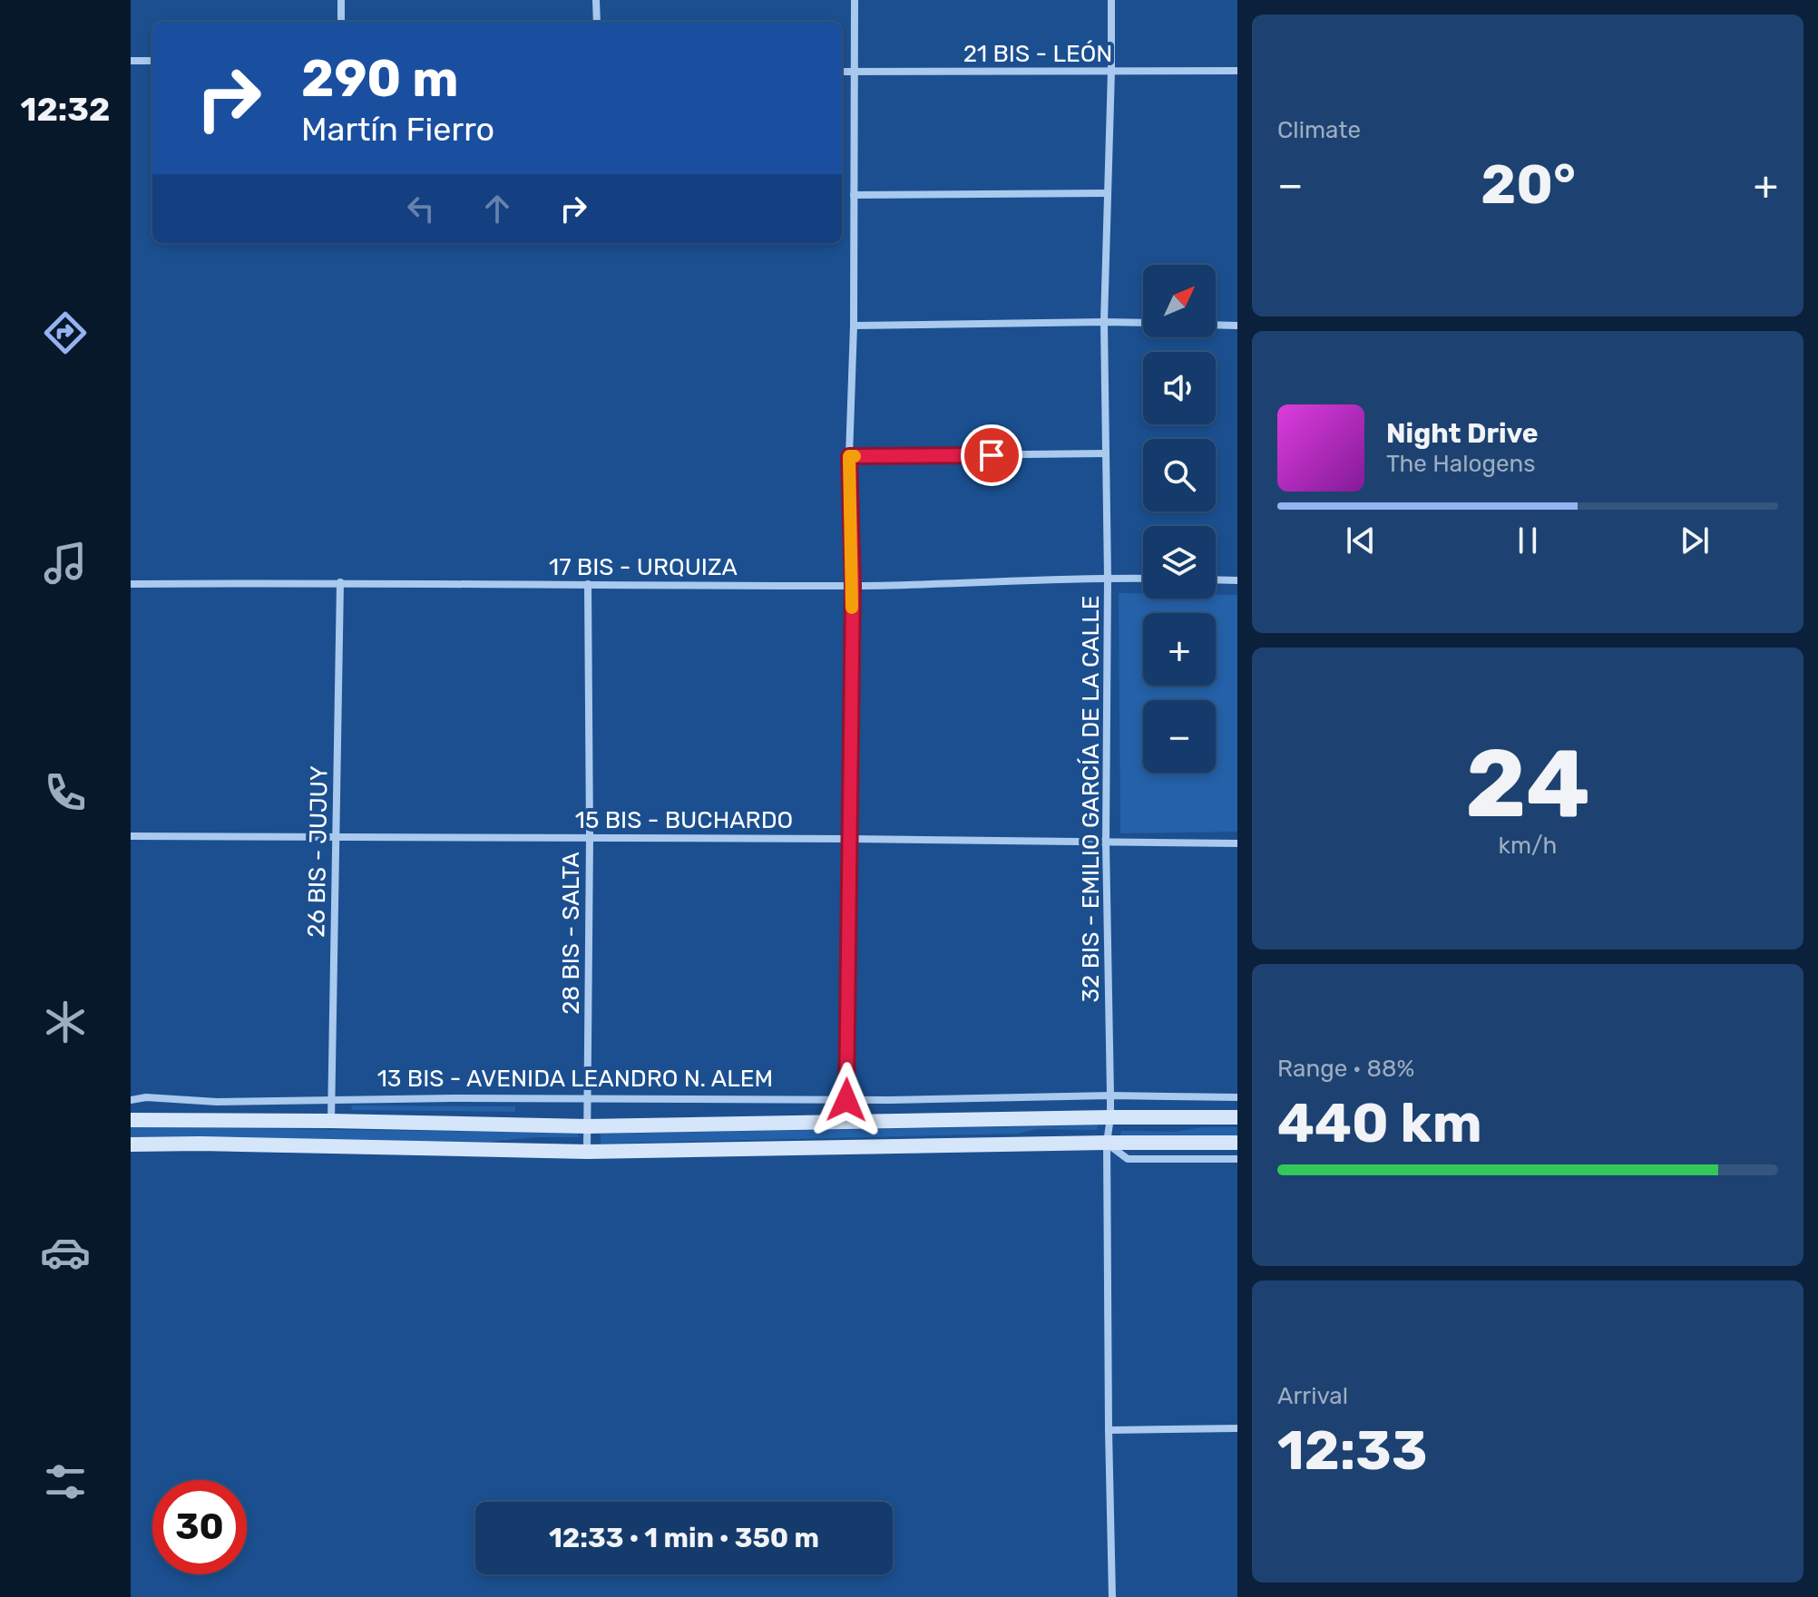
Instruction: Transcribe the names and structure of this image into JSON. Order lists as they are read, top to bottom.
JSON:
{
  "streets": {
    "main road": ["13 BIS - AVENIDA LEANDRO N. ALEM"],
    "street": [
      "21 BIS - LEÓN",
      "17 BIS - URQUIZA",
      "32 BIS - EMILIO GARCÍA DE LA CALLE",
      "15 BIS - BUCHARDO",
      "26 BIS - JUJUY",
      "28 BIS - SALTA"
    ]
  },
  "crossings": [
    ["21 BIS - LEÓN", "32 BIS - EMILIO GARCÍA DE LA CALLE"],
    ["17 BIS - URQUIZA", "32 BIS - EMILIO GARCÍA DE LA CALLE"],
    ["17 BIS - URQUIZA", "26 BIS - JUJUY"],
    ["17 BIS - URQUIZA", "28 BIS - SALTA"],
    ["32 BIS - EMILIO GARCÍA DE LA CALLE", "15 BIS - BUCHARDO"],
    ["32 BIS - EMILIO GARCÍA DE LA CALLE", "13 BIS - AVENIDA LEANDRO N. ALEM"],
    ["15 BIS - BUCHARDO", "26 BIS - JUJUY"],
    ["15 BIS - BUCHARDO", "28 BIS - SALTA"],
    ["26 BIS - JUJUY", "13 BIS - AVENIDA LEANDRO N. ALEM"],
    ["28 BIS - SALTA", "13 BIS - AVENIDA LEANDRO N. ALEM"]
  ],
  "north": "top right",
  "page": {
    "tabs": "12:32",
    "tile": [
      "Climate",
      ["24", "km/h"],
      ["Range · 88%", "440 km"],
      ["Arrival", "12:33"]
    ],
    "turn": ["290 m", "Martín Fierro"],
    "heat": ["−", "20°", "+"],
    "map_buttons": ["+", "−"],
    "song": ["Night Drive", "The Halogens"],
    "limit": "30",
    "trip": "12:33 · 1 min · 350 m"
  }
}
